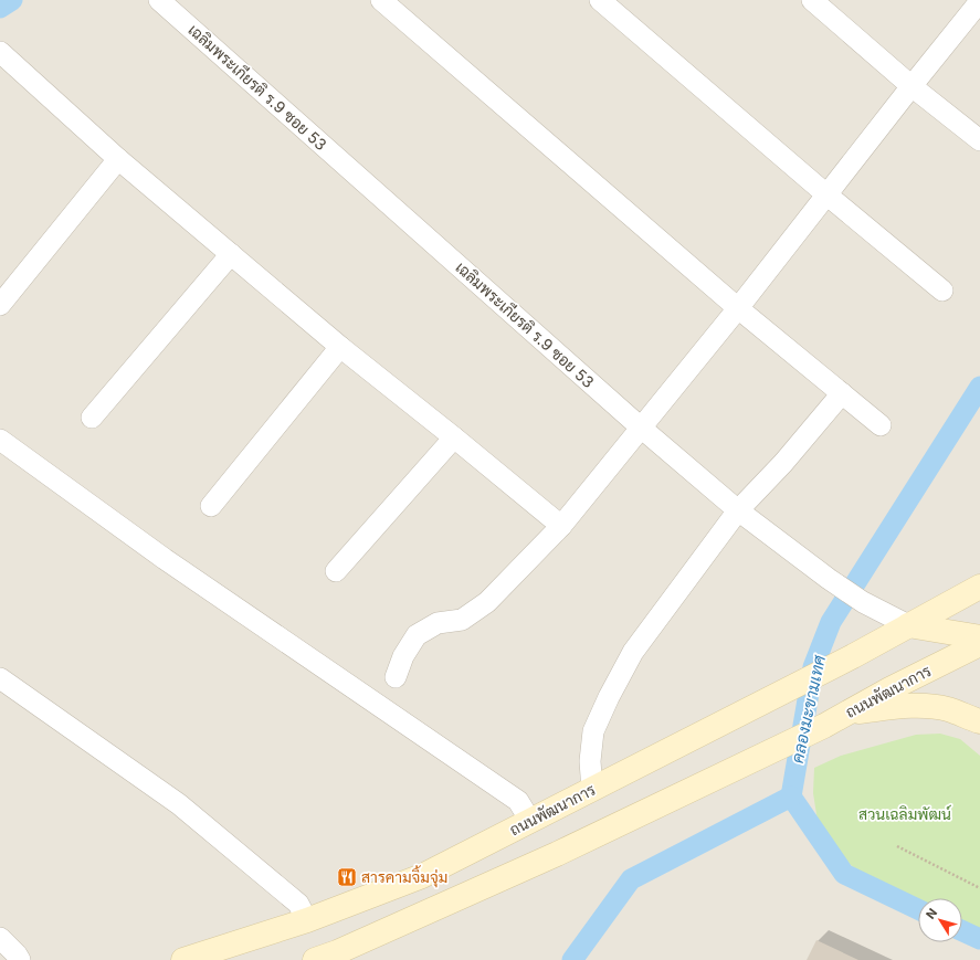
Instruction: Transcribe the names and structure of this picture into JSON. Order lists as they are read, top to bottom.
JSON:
{
  "streets": {
    "main road": ["ถนนพัฒนาการ"],
    "street": ["เฉลิมพระเกียรติ ร.9 ซอย 53"]
  },
  "crossings": [
    ["เฉลิมพระเกียรติ ร.9 ซอย 53", "ถนนพัฒนาการ"]
  ],
  "water": ["คลองมะขามเทศ"],
  "parks": ["สวนเฉลิมพัฒน์"],
  "places": {
    "restaurant": ["สารคามจิ้มจุ่ม"]
  },
  "north": "top left"
}
